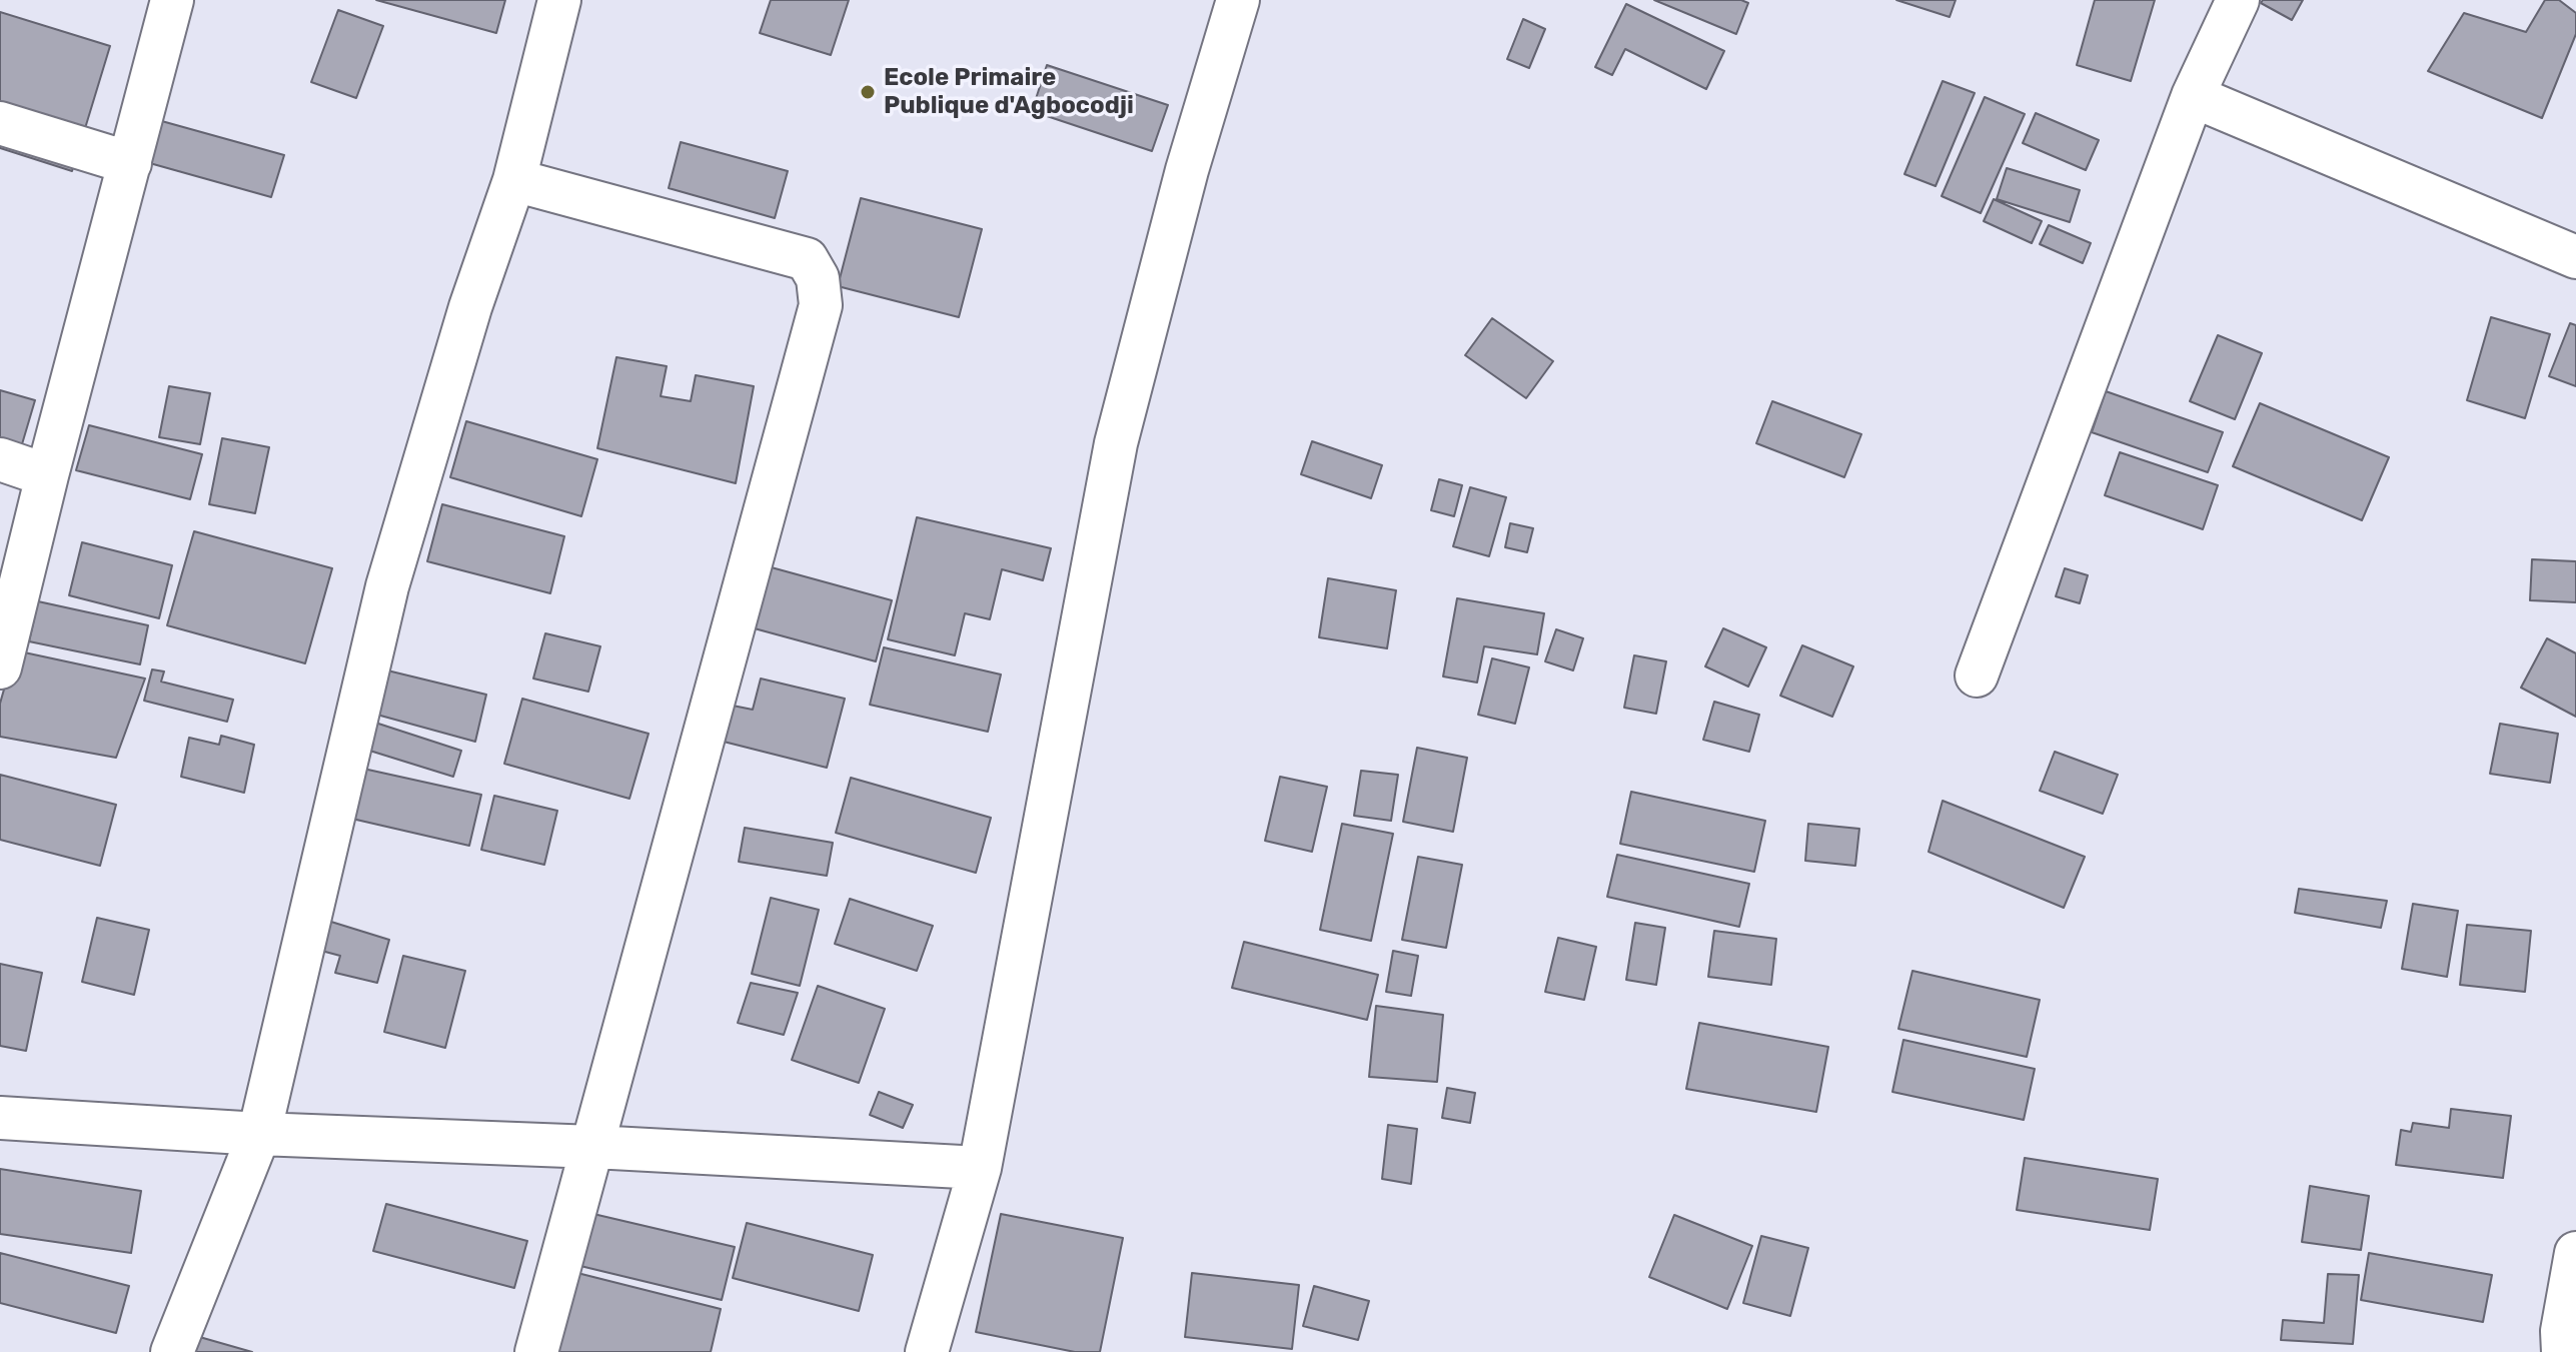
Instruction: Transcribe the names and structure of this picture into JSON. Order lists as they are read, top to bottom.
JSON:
{
  "places": ["Ecole Primaire Publique d'Agbocodji"]
}
